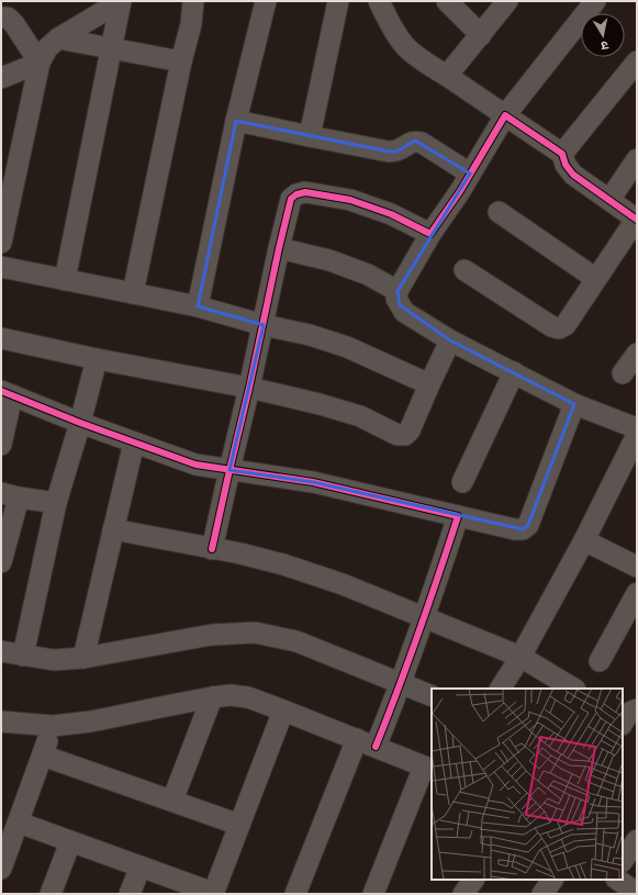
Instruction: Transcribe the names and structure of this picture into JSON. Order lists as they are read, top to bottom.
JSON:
{
  "north": "bottom"
}
